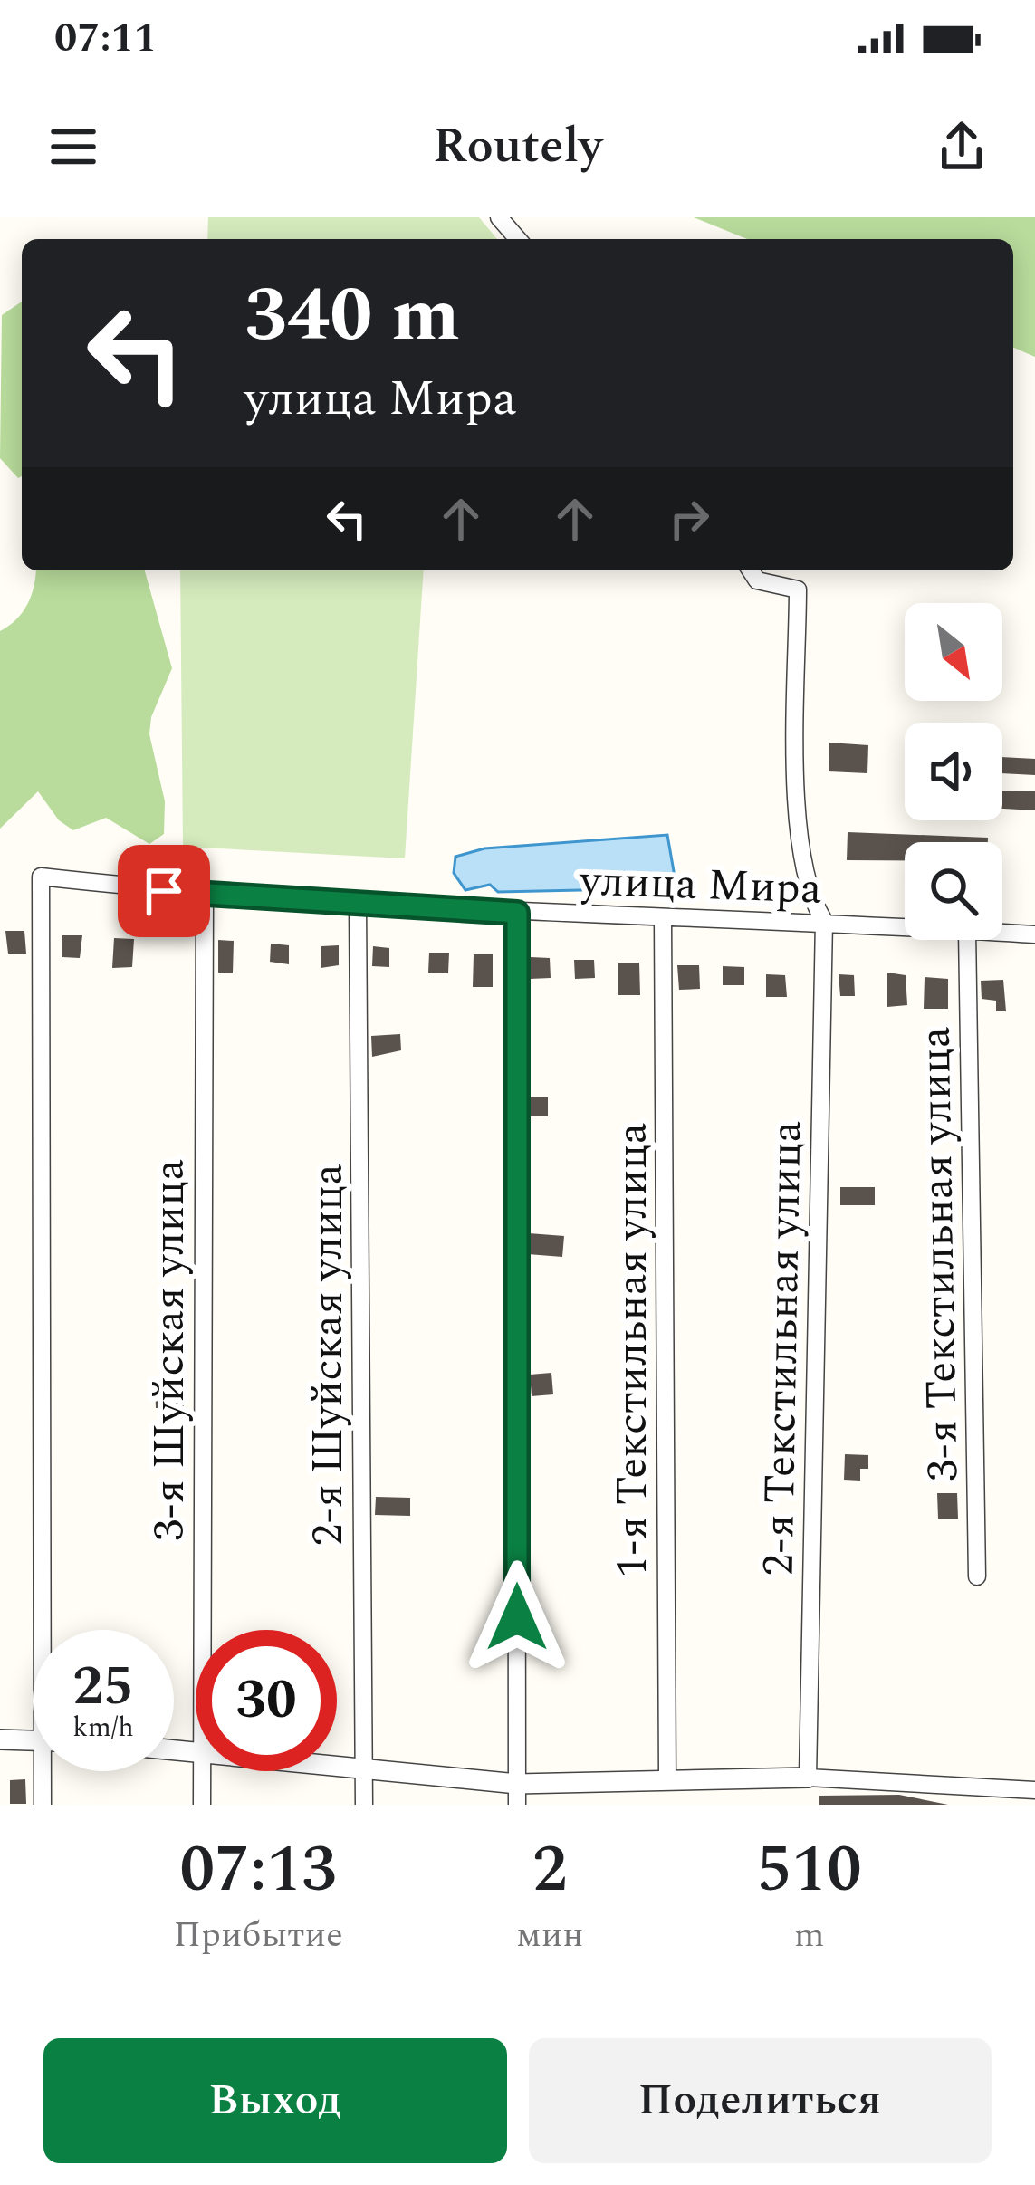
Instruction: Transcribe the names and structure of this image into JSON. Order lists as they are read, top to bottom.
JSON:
{
  "streets": {
    "street": [
      "улица Мира",
      "3-я Текстильная улица",
      "2-я Текстильная улица",
      "3-я Шуйская улица",
      "1-я Текстильная улица",
      "2-я Шуйская улица"
    ]
  },
  "crossings": [
    ["улица Мира", "2-я Текстильная улица"],
    ["улица Мира", "3-я Шуйская улица"],
    ["улица Мира", "1-я Текстильная улица"],
    ["улица Мира", "2-я Шуйская улица"]
  ],
  "north": "bottom right",
  "page": {
    "status": "07:11",
    "header": "Routely",
    "turn": ["340 m", "улица Мира"],
    "speed": "25 km/h",
    "limit": "30",
    "eta": [
      "07:13",
      "Прибытие",
      "2",
      "мин",
      "510",
      "m"
    ],
    "buttons": ["Выход", "Поделиться"]
  }
}
